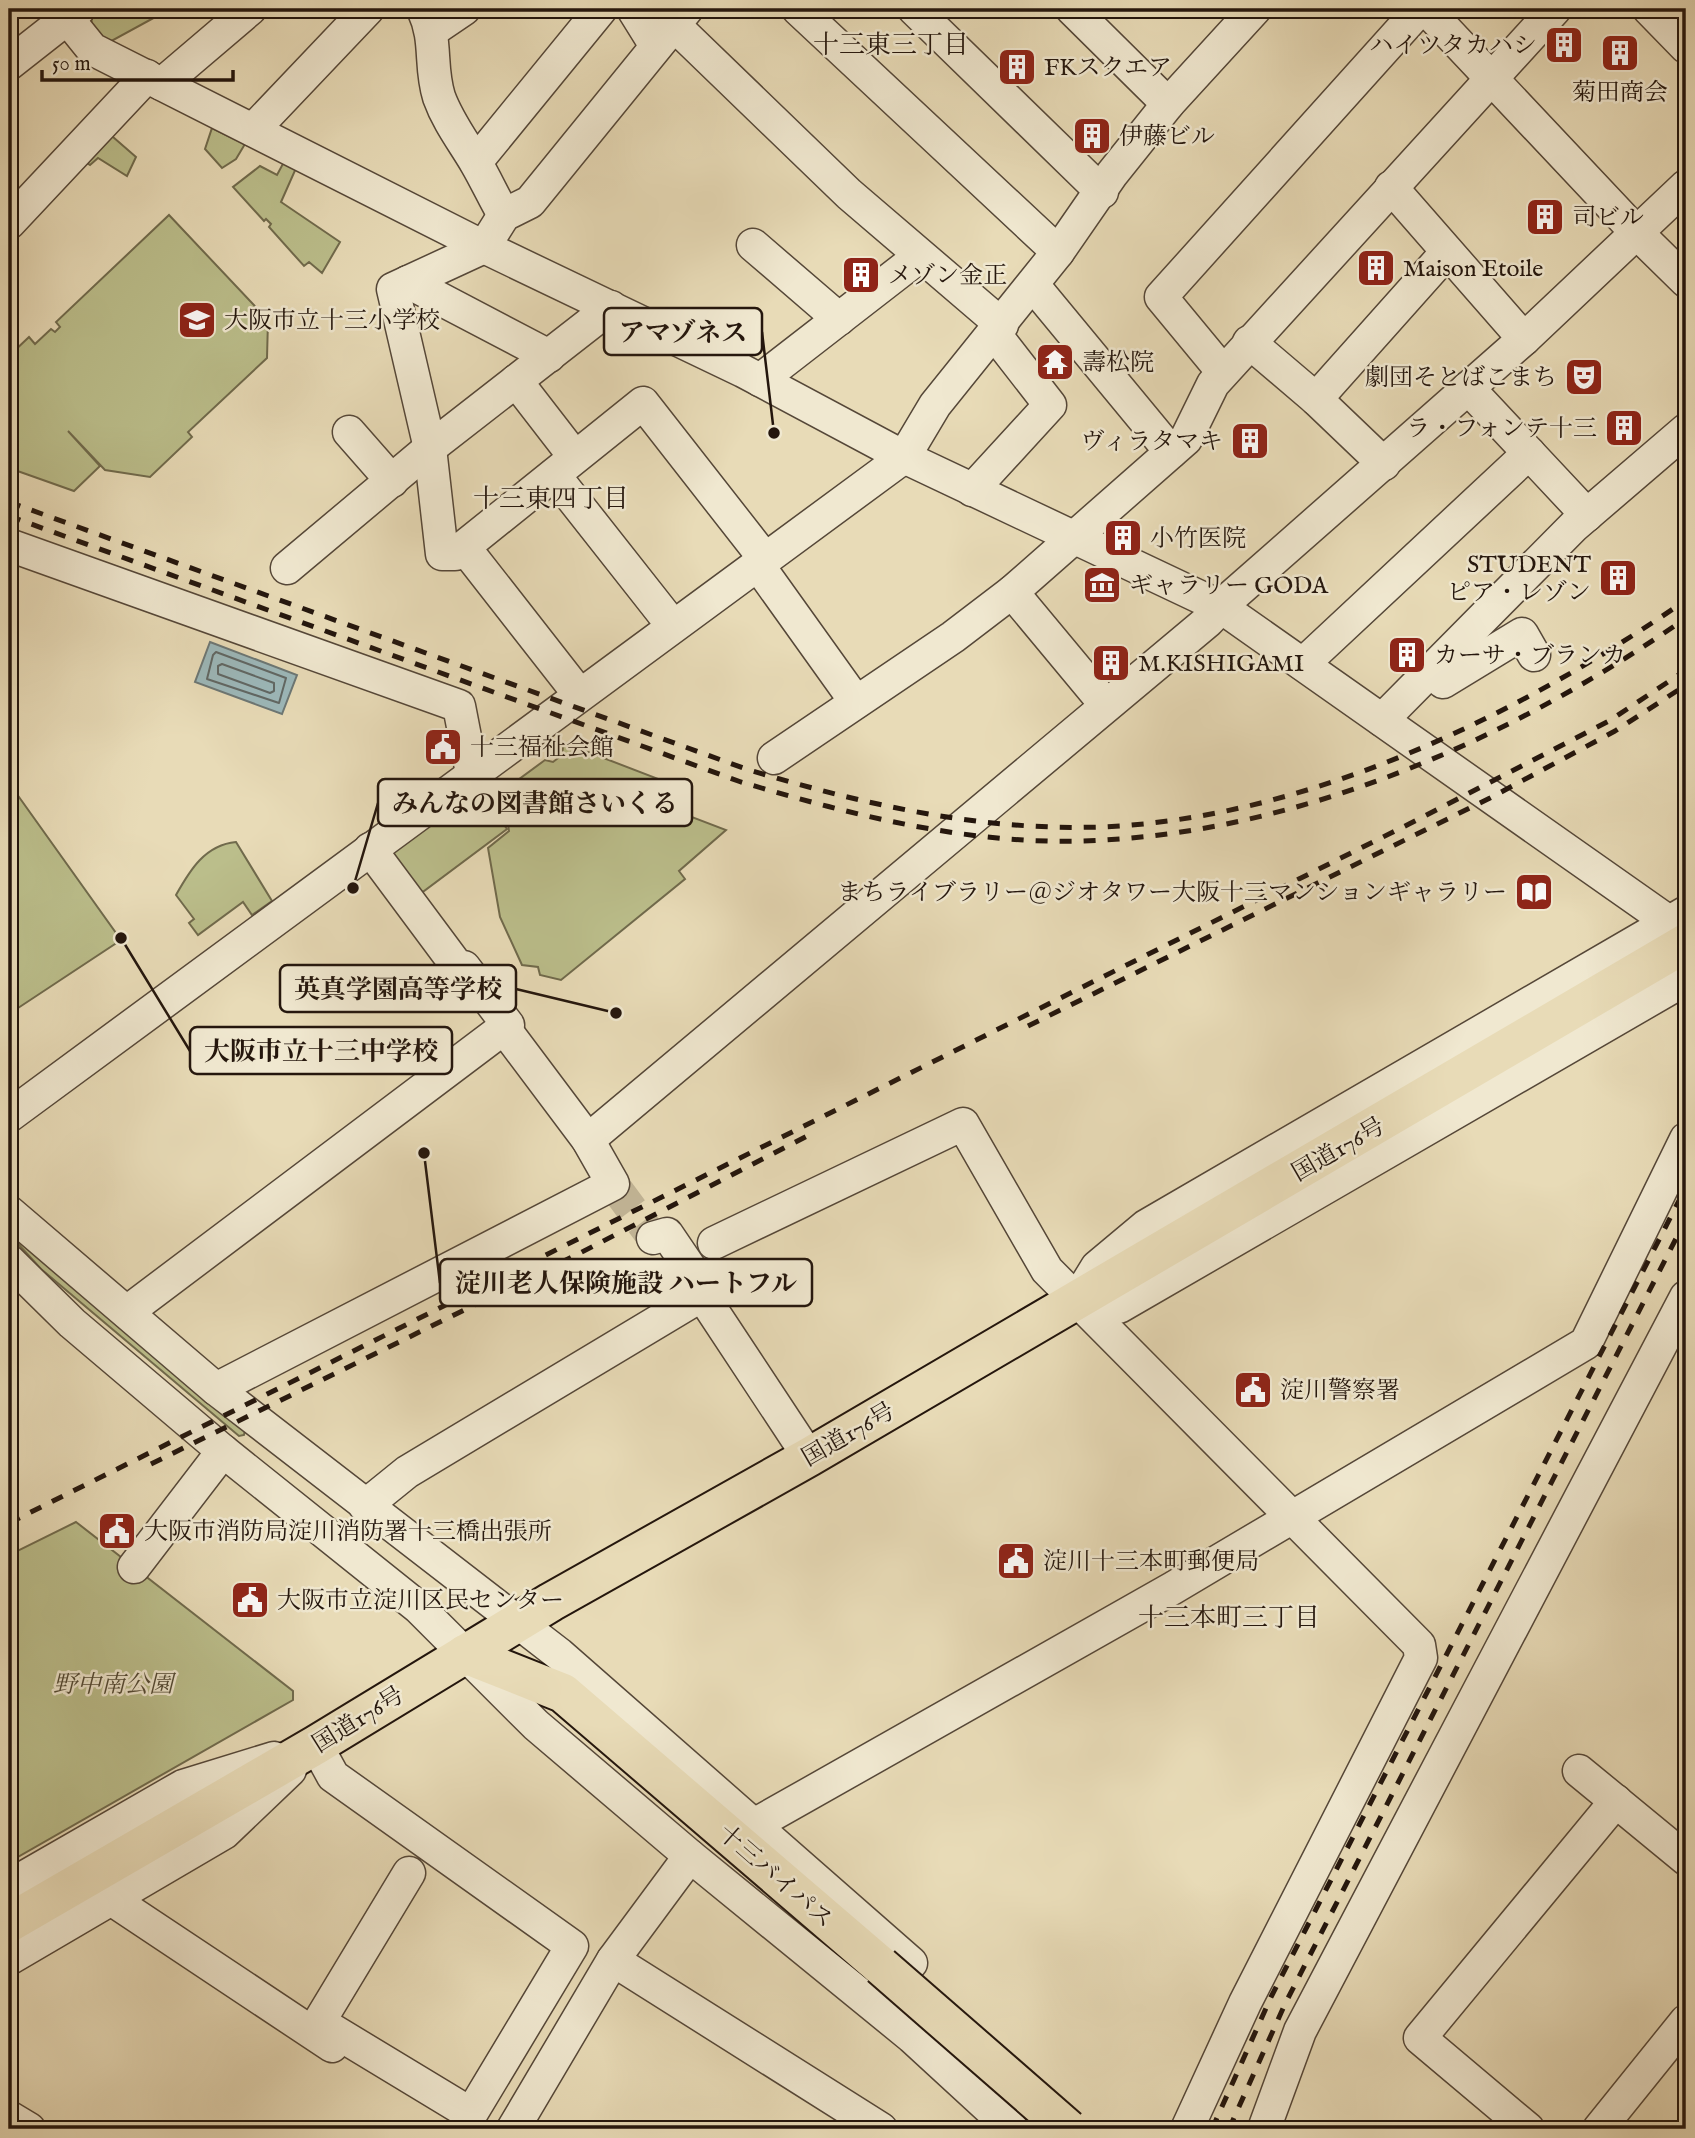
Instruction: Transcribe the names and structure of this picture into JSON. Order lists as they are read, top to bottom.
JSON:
{
  "streets": {
    "highway": ["国道176号", "十三バイパス"]
  },
  "crossings": [
    ["国道176号", "十三バイパス"]
  ],
  "districts": ["十三東三丁目", "十三東四丁目", "十三本町三丁目"],
  "parks": ["野中南公園"],
  "places": {
    "building": [
      "ハイツタカハシ",
      "菊田商会",
      "FKスクエア",
      "伊藤ビル",
      "司ビル",
      "Maison Etoile",
      "メゾン金正",
      "ラ・フォンテ十三",
      "ヴィラタマキ",
      "小竹医院",
      "STUDENT ピア・レゾン",
      "カーサ・ブランカ",
      "M.KISHIGAMI"
    ],
    "school or university": ["大阪市立十三小学校"],
    "temple": ["壽松院"],
    "theatre": ["劇団そとばこまち"],
    "other": [
      "アマゾネス",
      "みんなの図書館さいくる",
      "大阪市立十三中学校",
      "英真学園高等学校",
      "淀川老人保険施設 ハートフル"
    ],
    "museum": ["ギャラリー GODA"],
    "public building": [
      "十三福祉会館",
      "淀川警察署",
      "大阪市消防局淀川消防署十三橋出張所",
      "淀川十三本町郵便局",
      "大阪市立淀川区民センター"
    ],
    "library": ["まちライブラリー＠ジオタワー大阪十三マンションギャラリー"]
  },
  "scale_bar": "50 m"
}
